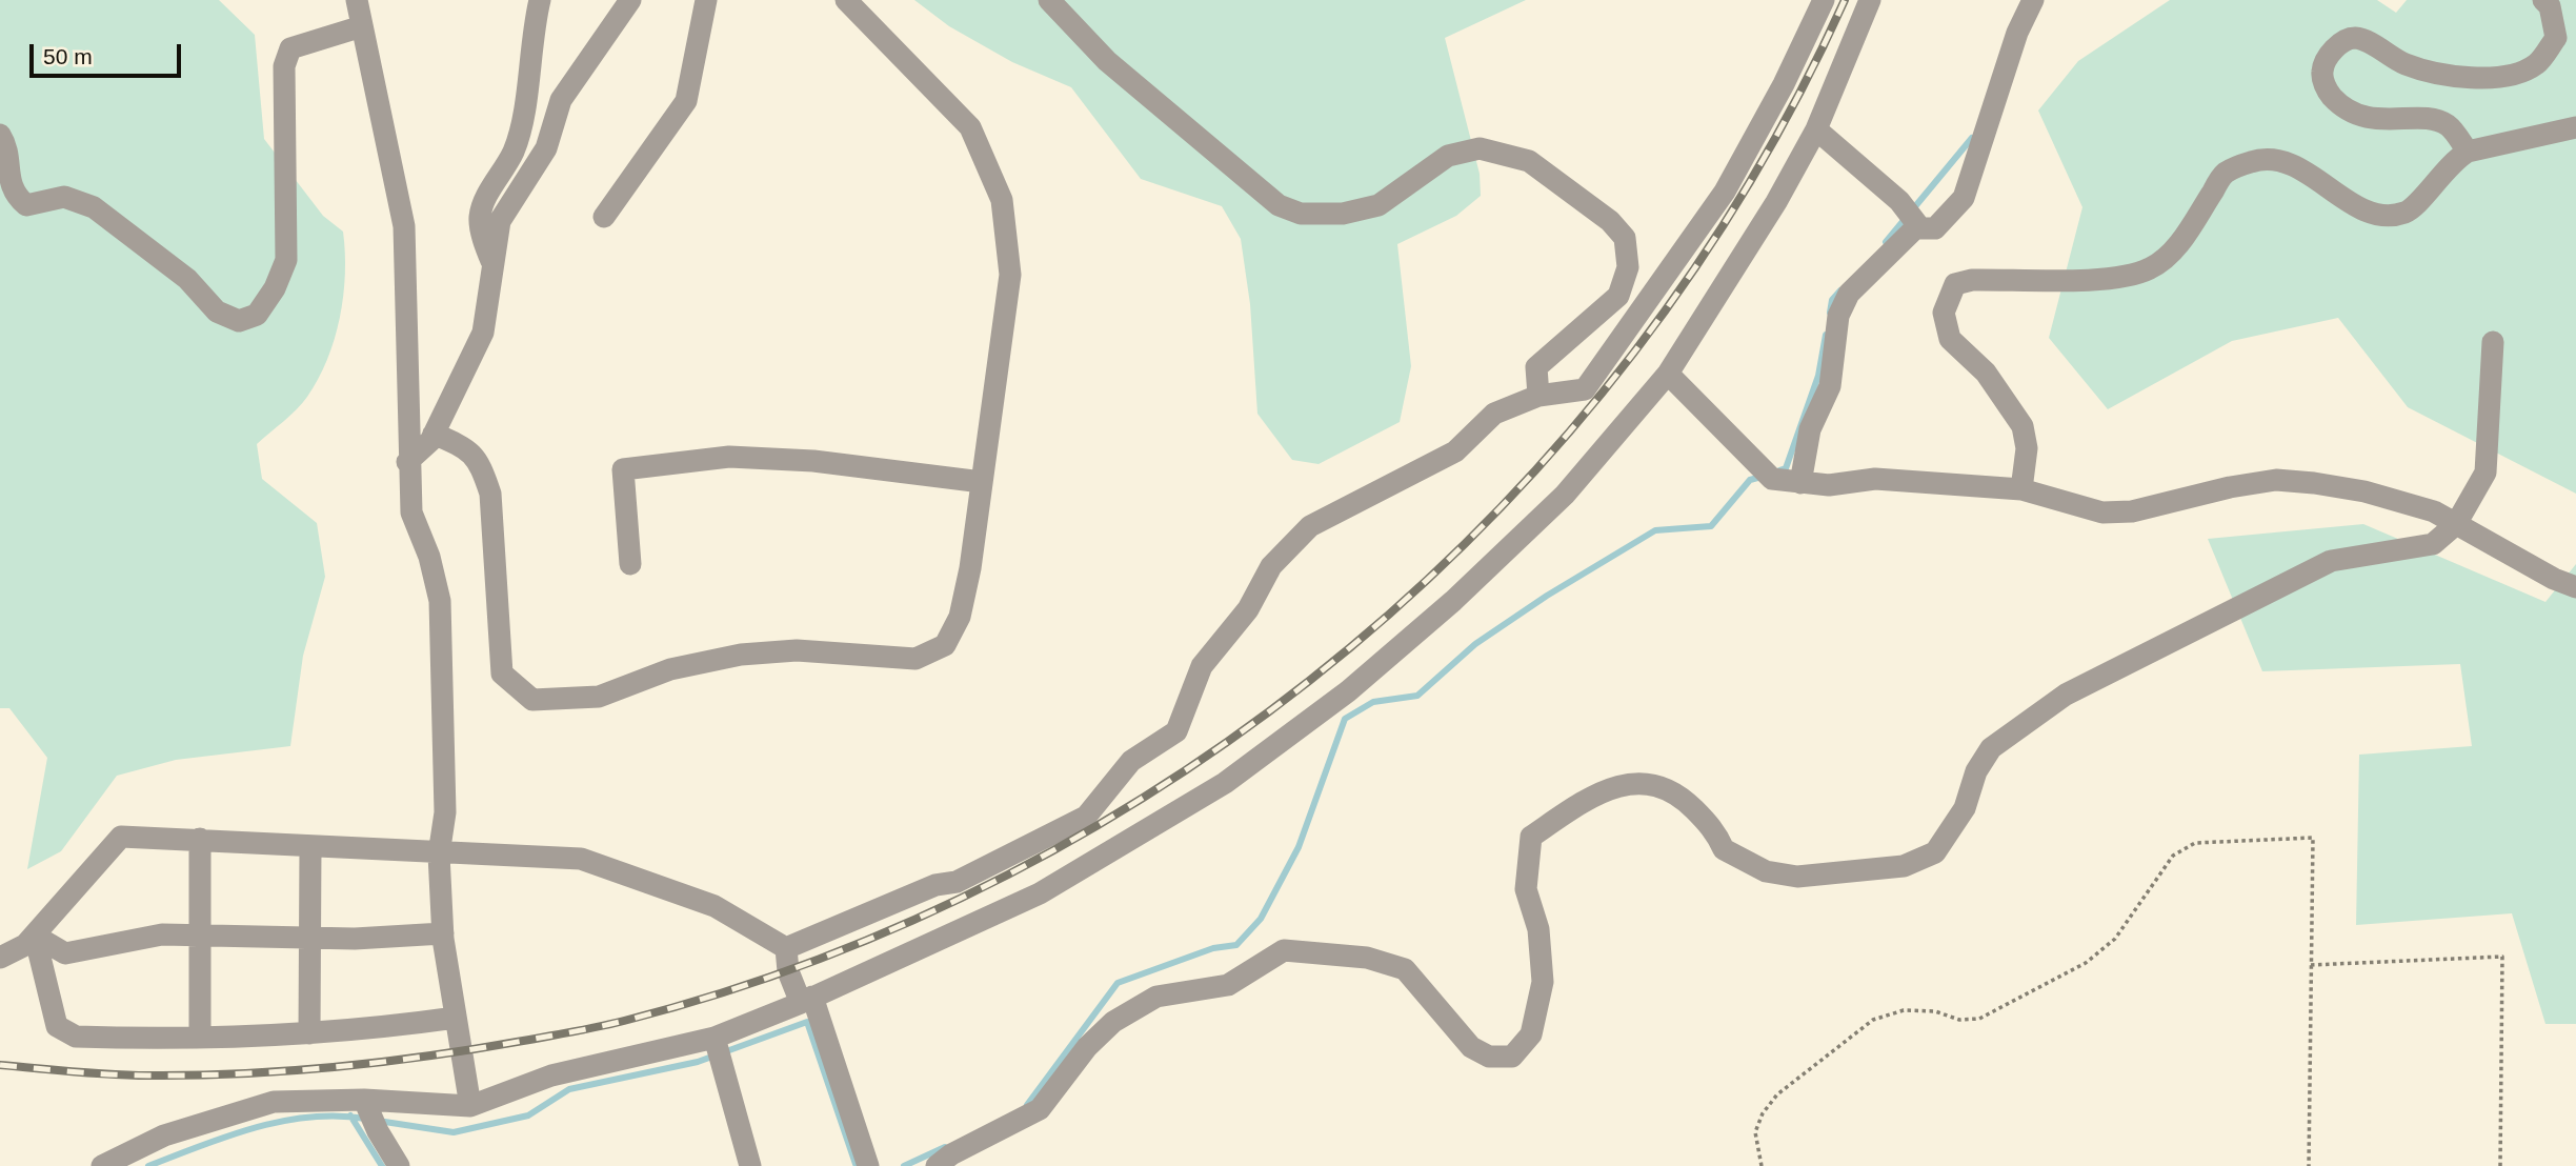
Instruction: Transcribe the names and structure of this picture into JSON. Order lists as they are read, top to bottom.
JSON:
{
  "scale_bar": "50 m"
}
